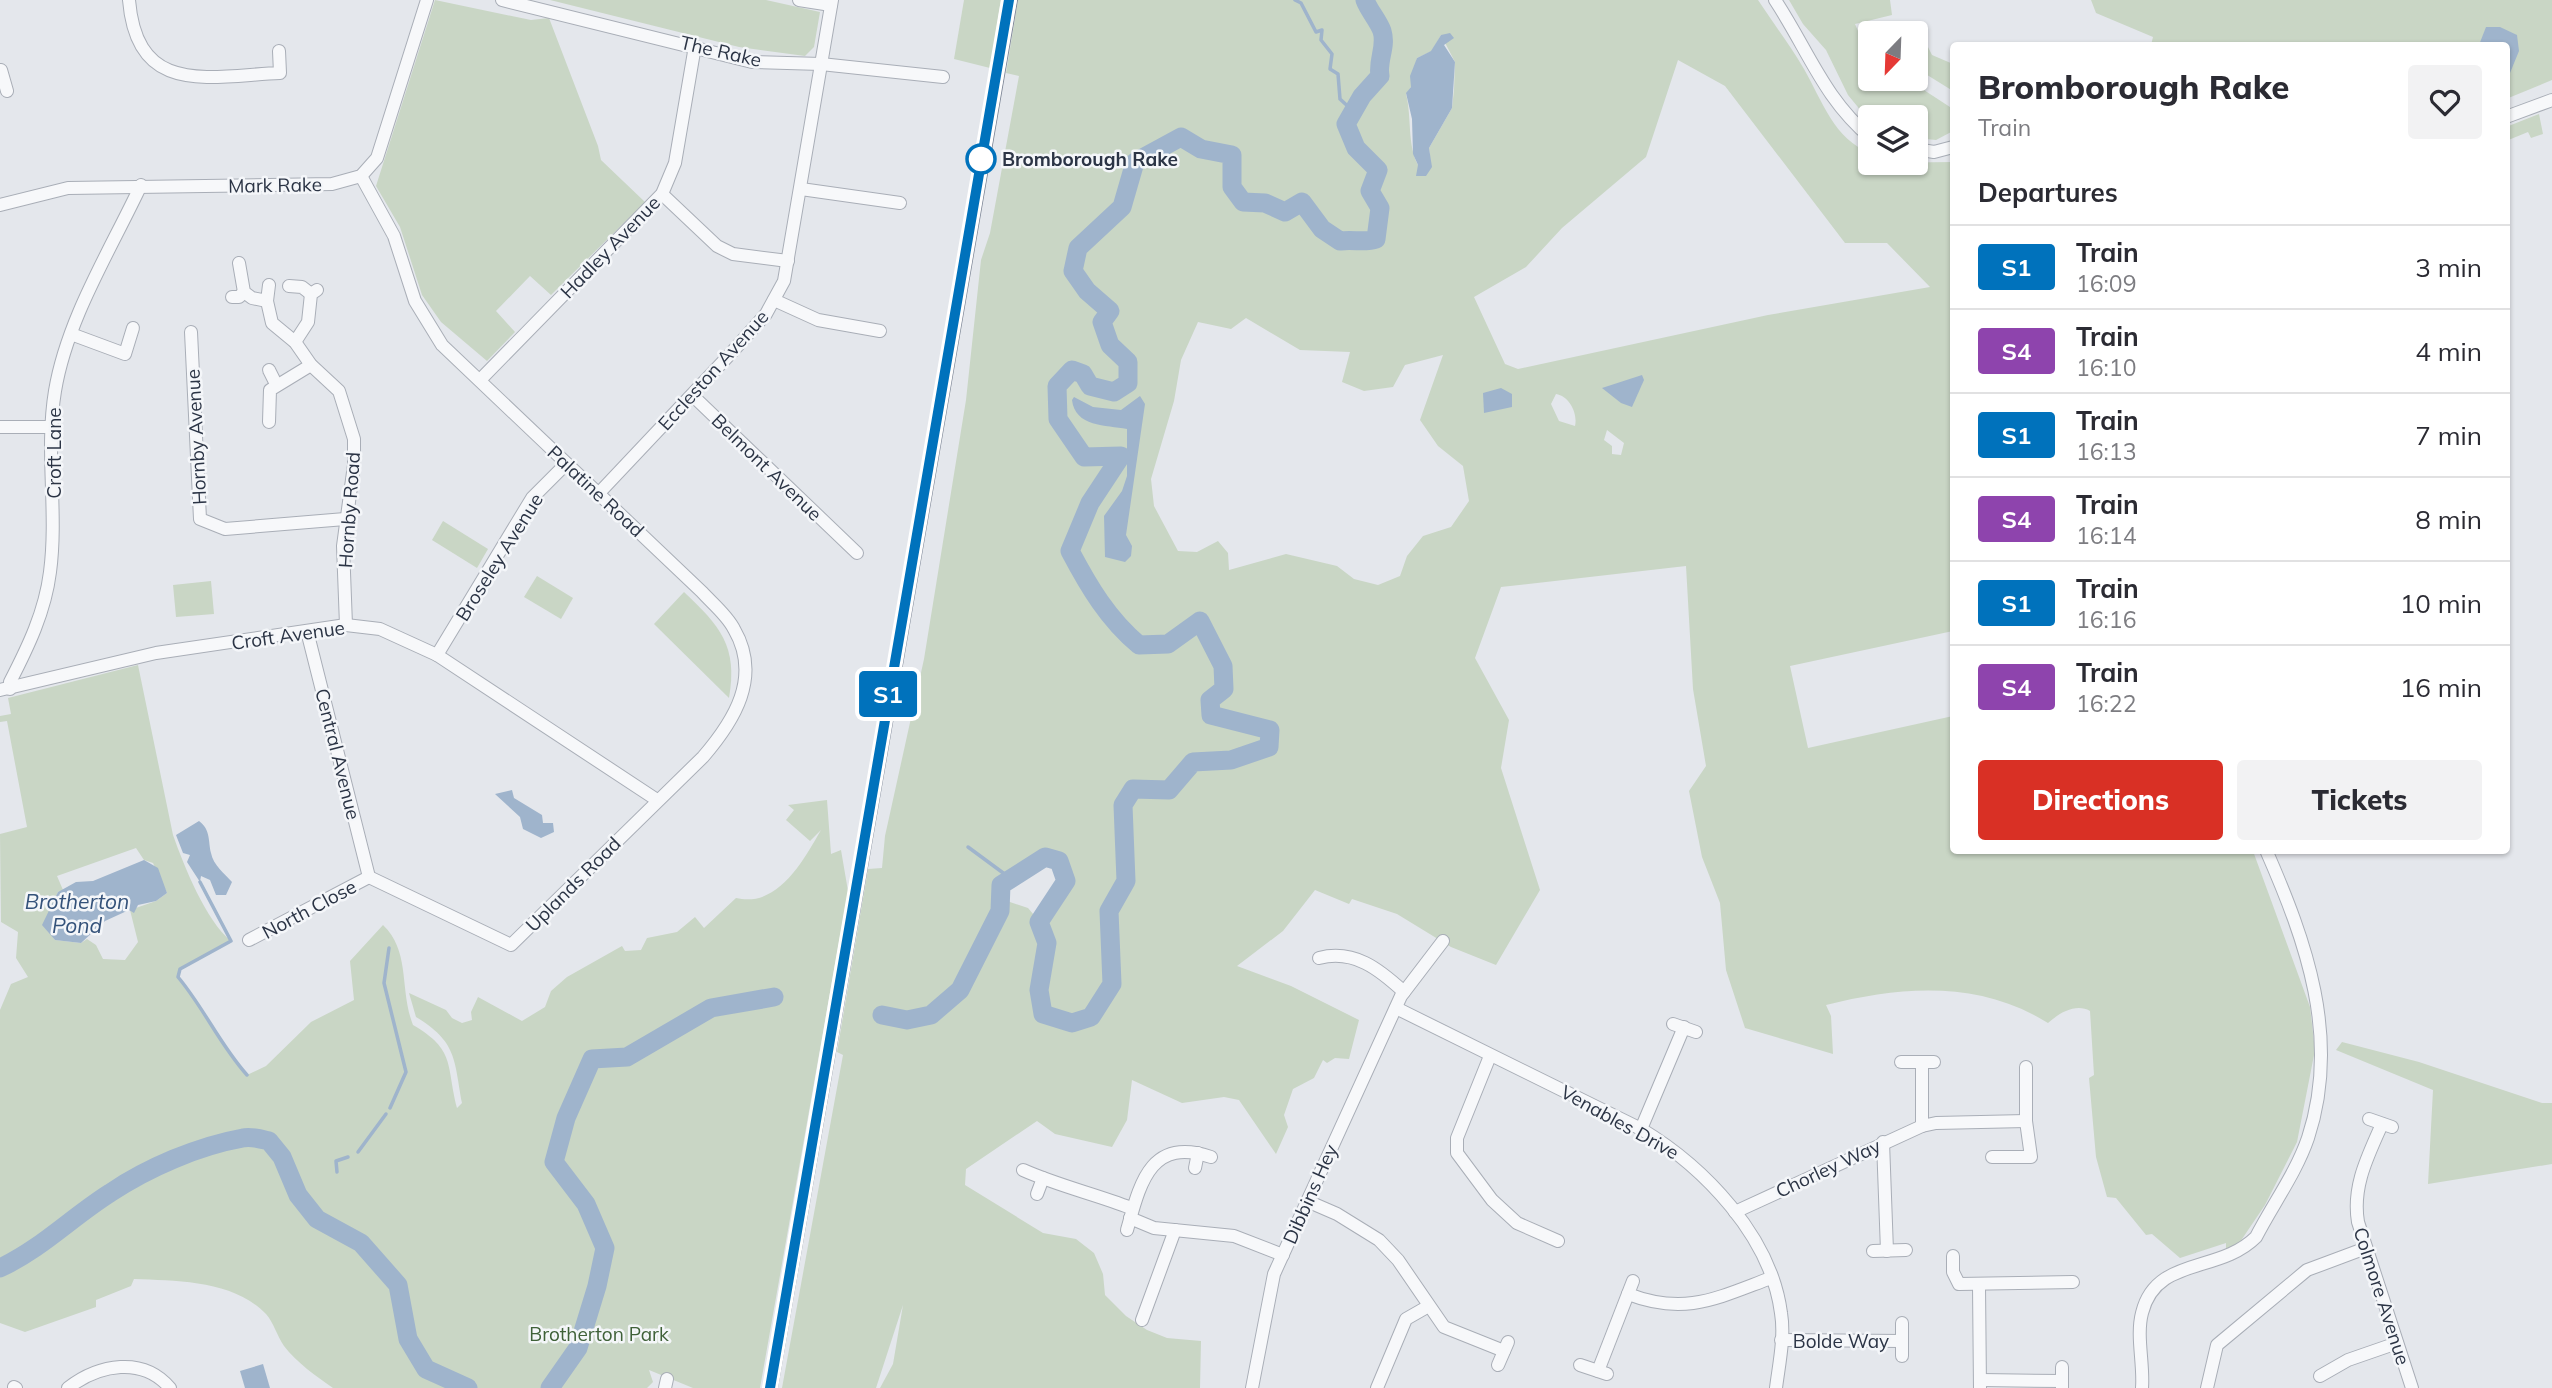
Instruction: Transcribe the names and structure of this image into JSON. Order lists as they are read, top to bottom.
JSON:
{
  "streets": {
    "street": [
      "The Rake",
      "Mark Rake",
      "Hadley Avenue",
      "Eccleston Avenue",
      "Hornby Avenue",
      "Croft Lane",
      "Belmont Avenue",
      "Palatine Road",
      "Hornby Road",
      "Broseley Avenue",
      "Croft Avenue",
      "Central Avenue",
      "Uplands Road",
      "North Close",
      "Venables Drive",
      "Chorley Way",
      "Dibbins Hey",
      "Colmore Avenue",
      "Bolde Way"
    ]
  },
  "crossings": [
    ["The Rake", "Hadley Avenue"],
    ["The Rake", "Eccleston Avenue"],
    ["Mark Rake", "Croft Lane"],
    ["Mark Rake", "Palatine Road"],
    ["Hadley Avenue", "Palatine Road"],
    ["Eccleston Avenue", "Belmont Avenue"],
    ["Eccleston Avenue", "Palatine Road"],
    ["Hornby Avenue", "Hornby Road"],
    ["Croft Lane", "Croft Avenue"],
    ["Palatine Road", "Broseley Avenue"],
    ["Palatine Road", "Croft Avenue"],
    ["Palatine Road", "Uplands Road"],
    ["Hornby Road", "Croft Avenue"],
    ["Broseley Avenue", "Croft Avenue"],
    ["Croft Avenue", "Central Avenue"],
    ["Croft Avenue", "Uplands Road"],
    ["Central Avenue", "Uplands Road"],
    ["Central Avenue", "North Close"],
    ["Uplands Road", "North Close"],
    ["Venables Drive", "Chorley Way"],
    ["Venables Drive", "Dibbins Hey"],
    ["Venables Drive", "Bolde Way"]
  ],
  "water": ["Brotherton Pond"],
  "parks": ["Brotherton Park"],
  "places": ["Bromborough Rake"],
  "north": "bottom left",
  "page": {
    "on_map": "S1",
    "heading": [
      ["Bromborough Rake", "Train"],
      "Departures"
    ],
    "list": [
      {
        "mark": "S1",
        "name": "Train",
        "note": "16:09",
        "value": "3 min"
      },
      {
        "mark": "S4",
        "name": "Train",
        "note": "16:10",
        "value": "4 min"
      },
      {
        "mark": "S1",
        "name": "Train",
        "note": "16:13",
        "value": "7 min"
      },
      {
        "mark": "S4",
        "name": "Train",
        "note": "16:14",
        "value": "8 min"
      },
      {
        "mark": "S1",
        "name": "Train",
        "note": "16:16",
        "value": "10 min"
      },
      {
        "mark": "S4",
        "name": "Train",
        "note": "16:22",
        "value": "16 min"
      }
    ],
    "buttons": ["Directions", "Tickets"]
  }
}
